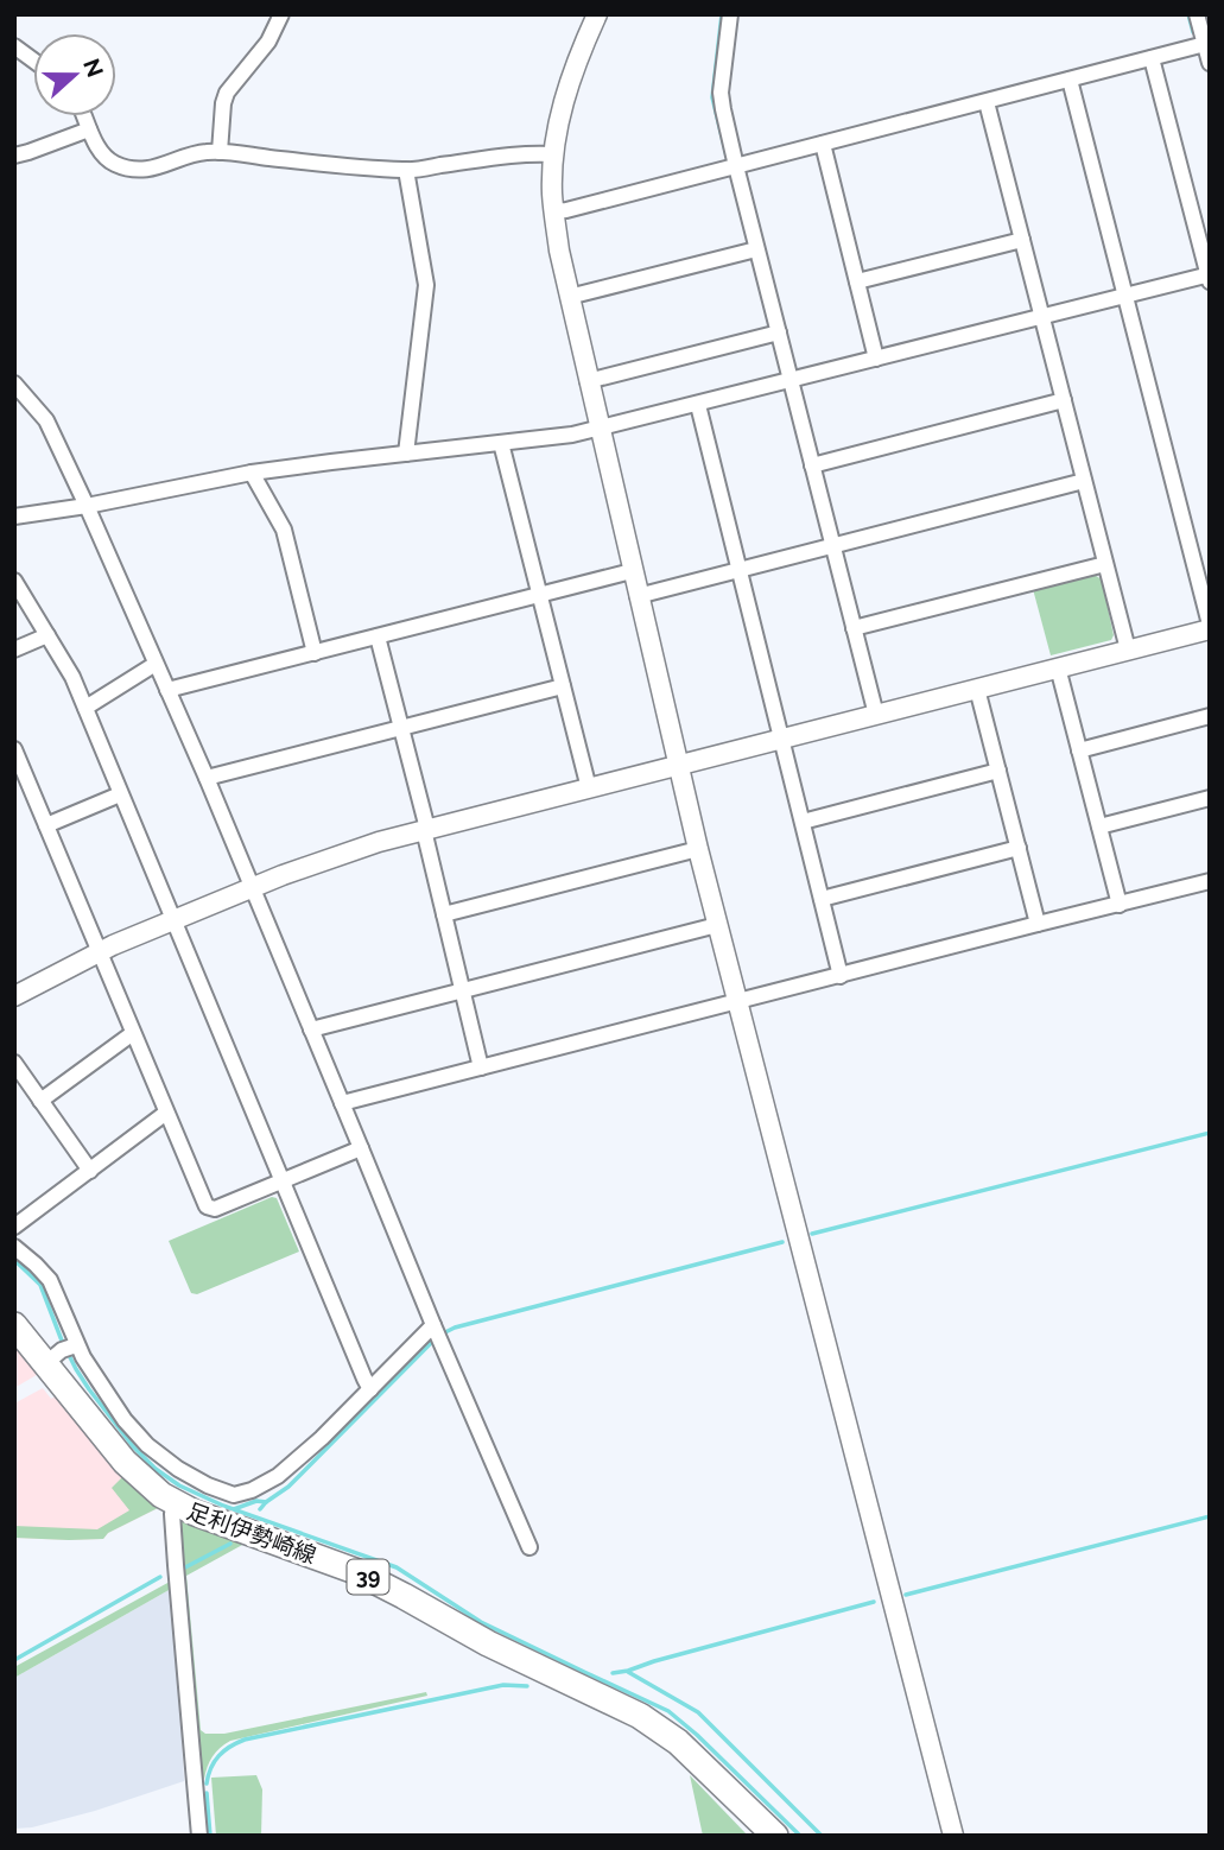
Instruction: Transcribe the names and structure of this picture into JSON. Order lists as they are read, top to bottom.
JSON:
{
  "streets": {
    "main road": ["足利伊勢崎線", "39"]
  },
  "north": "right"
}
